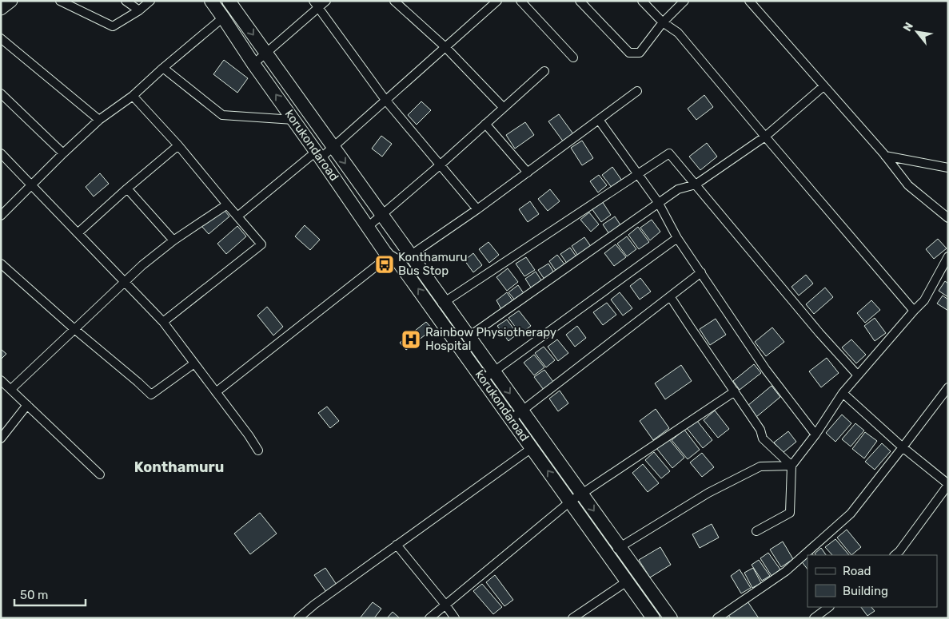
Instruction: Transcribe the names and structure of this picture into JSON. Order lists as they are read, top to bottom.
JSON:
{
  "streets": {
    "main road": ["korukondaroad"]
  },
  "districts": ["Konthamuru"],
  "places": {
    "bus stop": ["Konthamuru Bus Stop"],
    "hospital": ["Rainbow Physiotherapy Hospital"]
  },
  "legend": ["Road", "Building"],
  "scale_bar": "50 m",
  "north": "top left"
}
